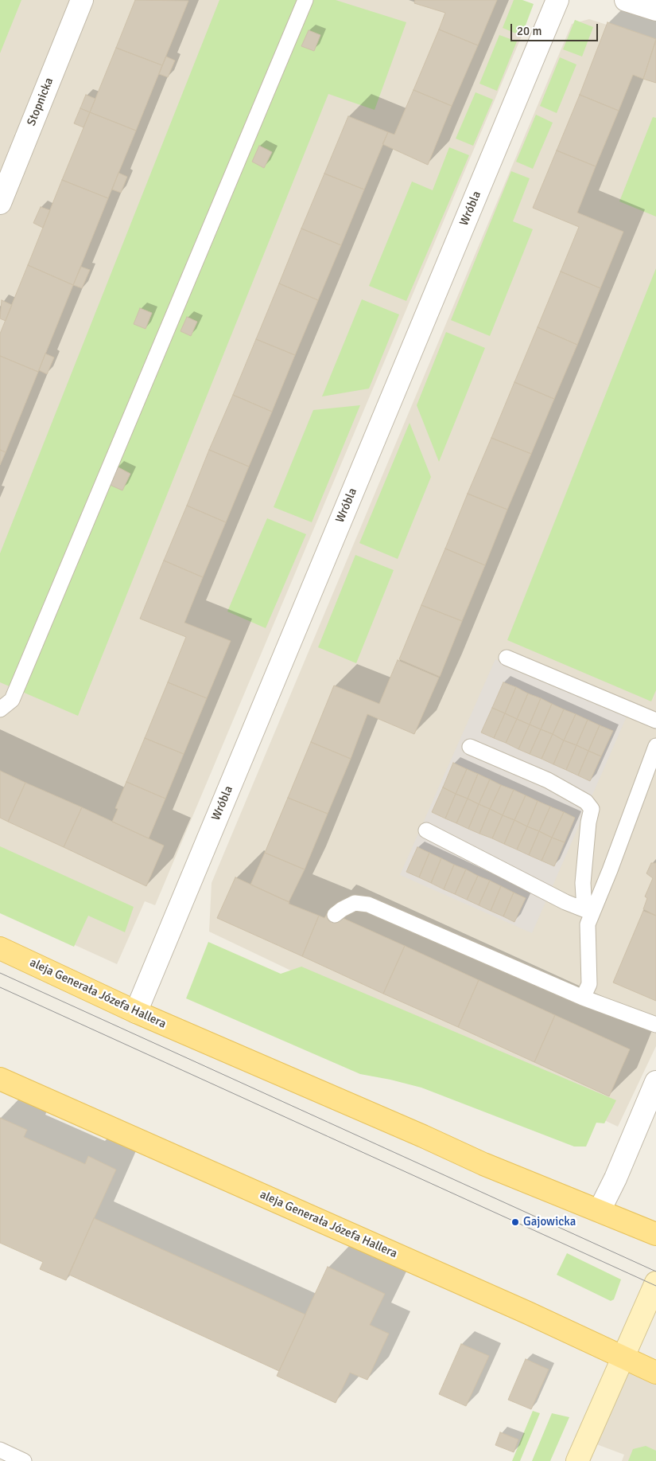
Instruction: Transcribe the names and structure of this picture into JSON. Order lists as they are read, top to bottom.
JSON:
{
  "streets": {
    "main road": ["aleja Generała Józefa Hallera"],
    "street": ["Stopnicka", "Wróbla"]
  },
  "crossings": [
    ["Wróbla", "aleja Generała Józefa Hallera"]
  ],
  "places": ["Gajowicka"],
  "scale_bar": "20 m"
}
